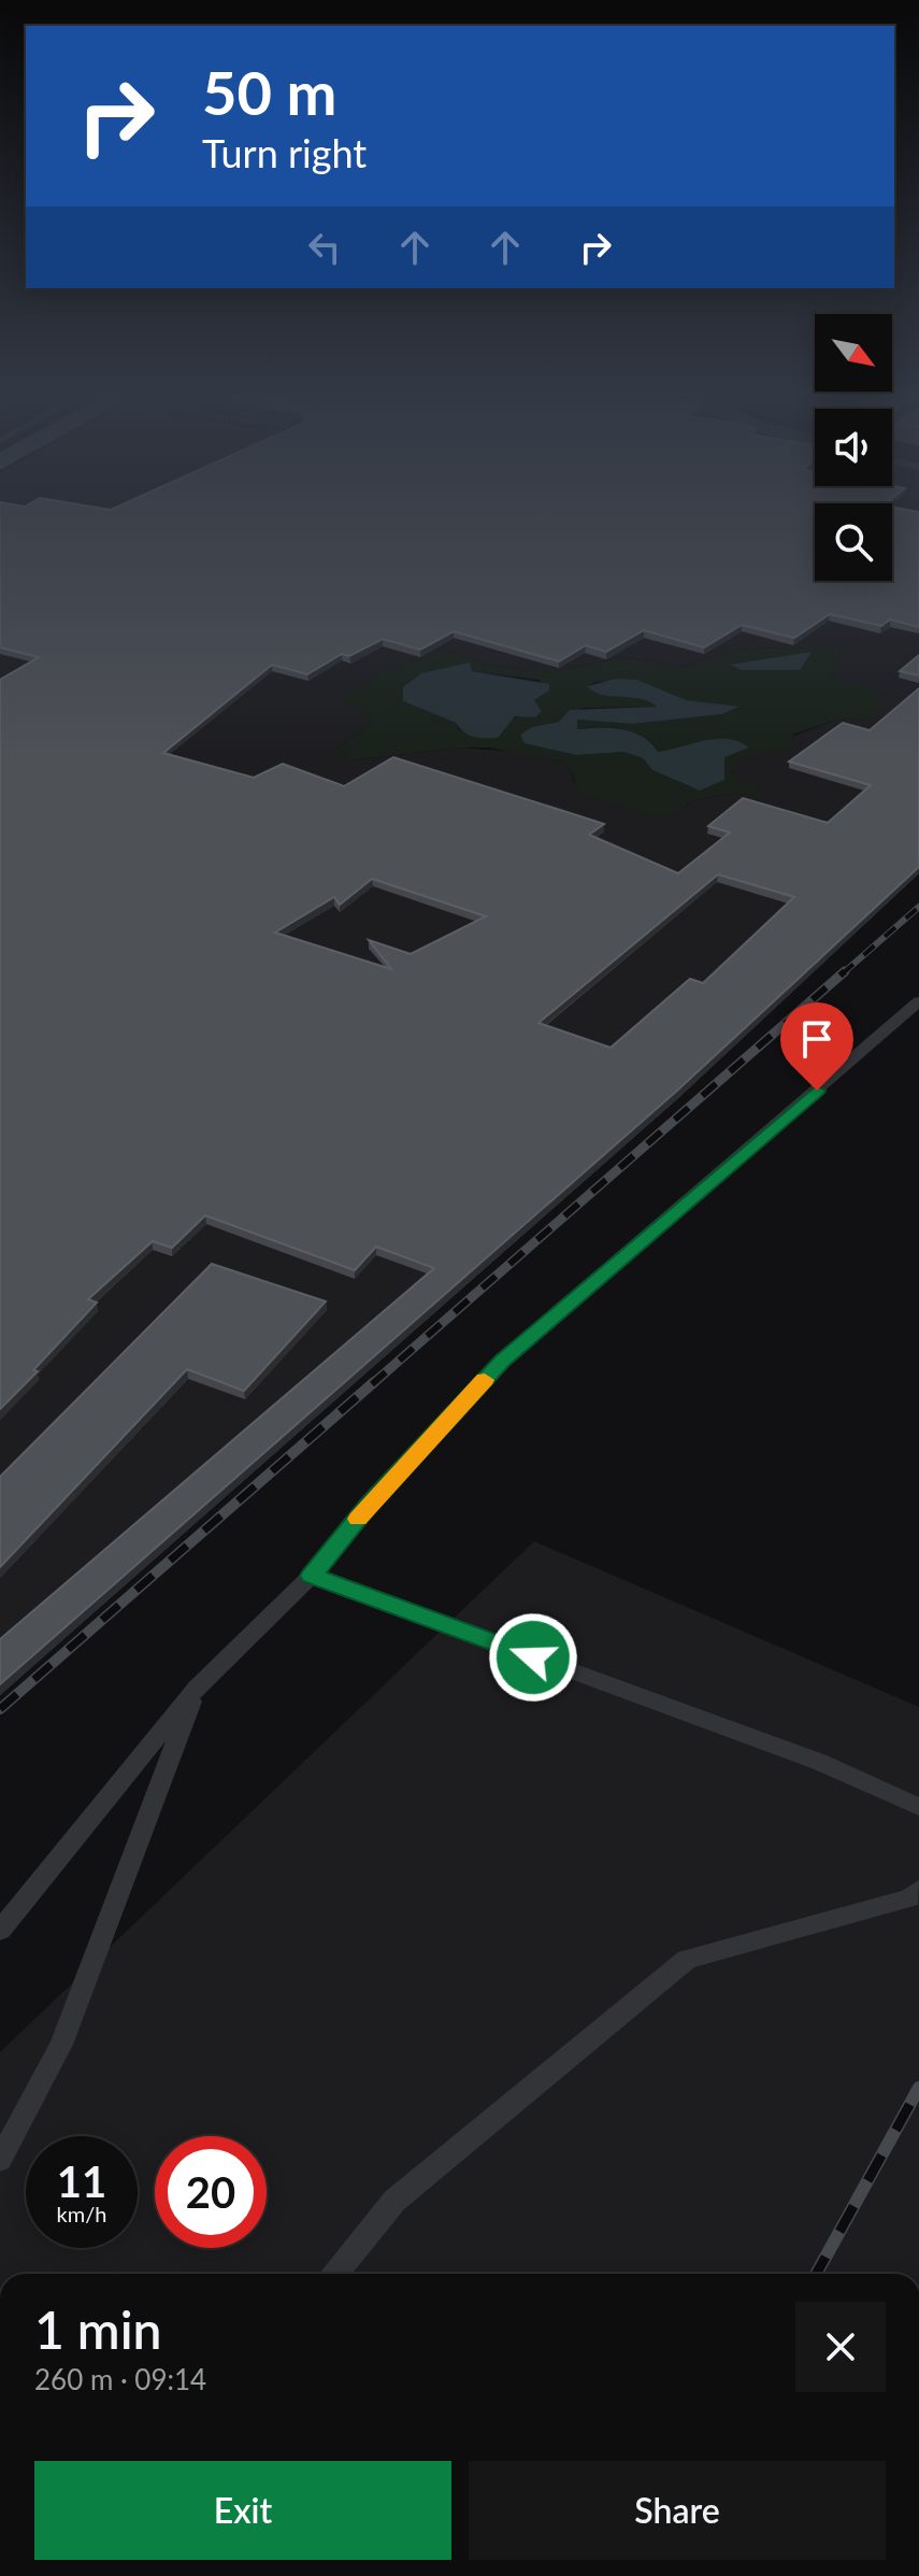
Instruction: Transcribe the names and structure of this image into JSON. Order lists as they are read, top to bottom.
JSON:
{
  "north": "bottom right",
  "page": {
    "turn": ["50 m", "Turn right"],
    "speed": "11 km/h",
    "limit": "20",
    "heading": ["1 min", "260 m · 09:14"],
    "buttons": ["Exit", "Share"]
  }
}
